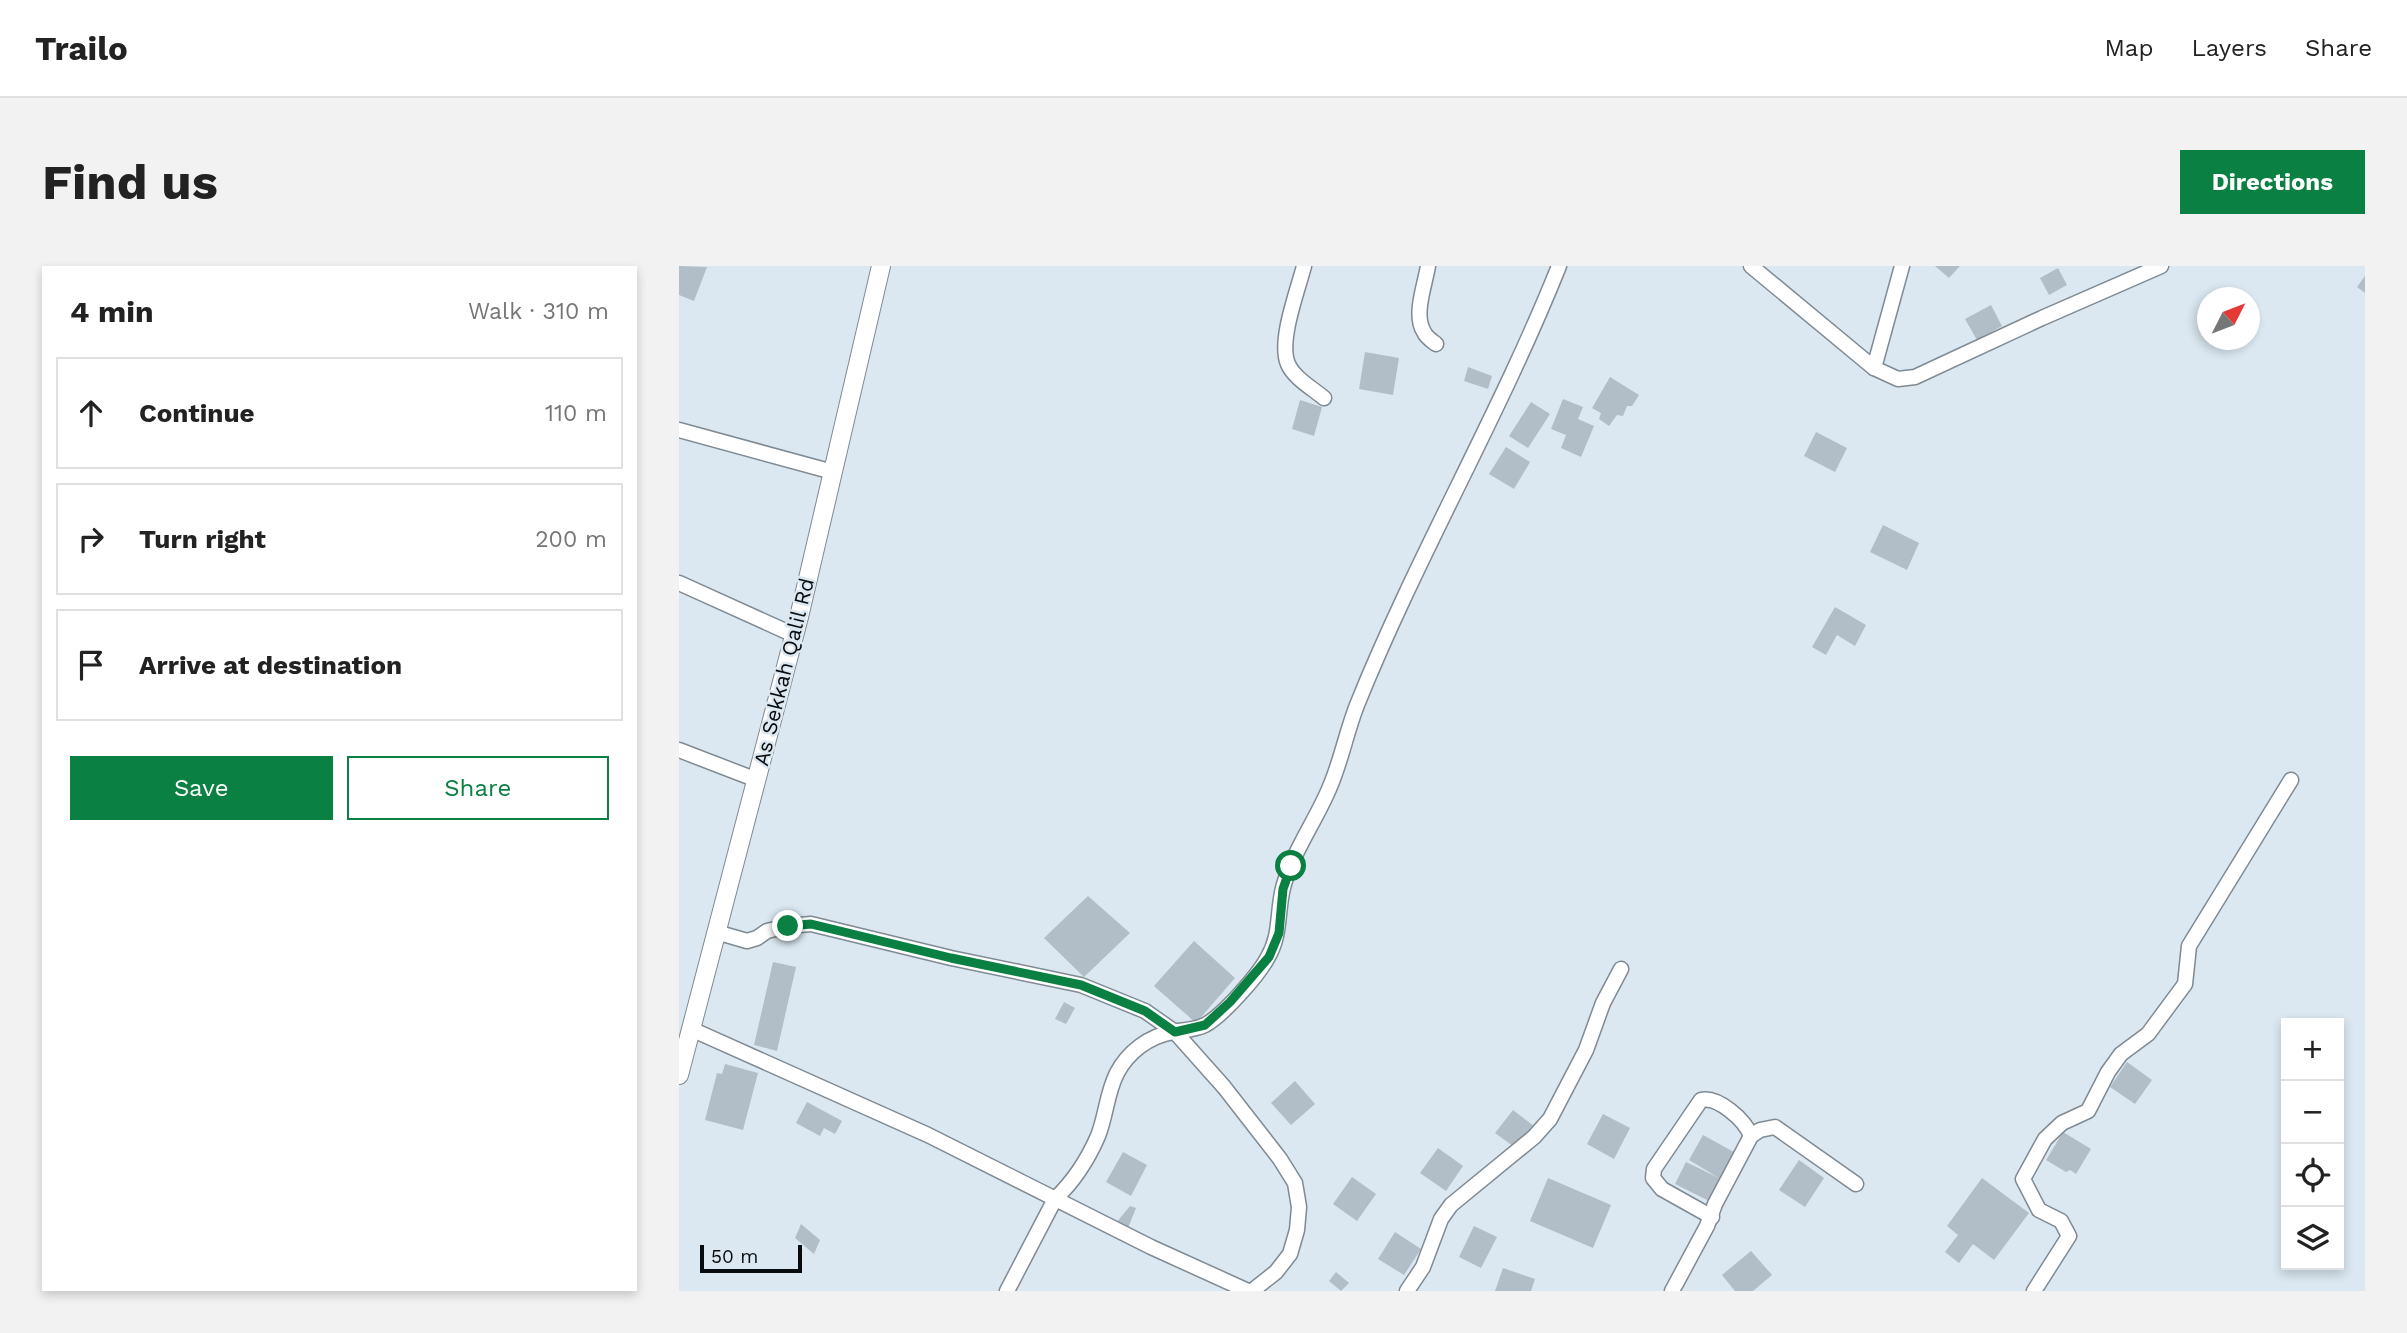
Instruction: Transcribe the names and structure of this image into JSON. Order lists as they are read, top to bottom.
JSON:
{
  "streets": {
    "main road": ["As Sekkah Qalil Rd"]
  },
  "scale_bar": "50 m",
  "north": "top right",
  "page": {
    "header": "Trailo",
    "nav": ["Map", "Layers", "Share"],
    "buttons": [
      "Directions",
      ["Save", "Share"]
    ],
    "title": "Find us",
    "heading": ["4 min", "Walk · 310 m"],
    "list": [
      ["Continue", "110 m"],
      ["Turn right", "200 m"],
      "Arrive at destination"
    ],
    "map_buttons": ["+", "−"],
    "scale": "50 m"
  }
}
